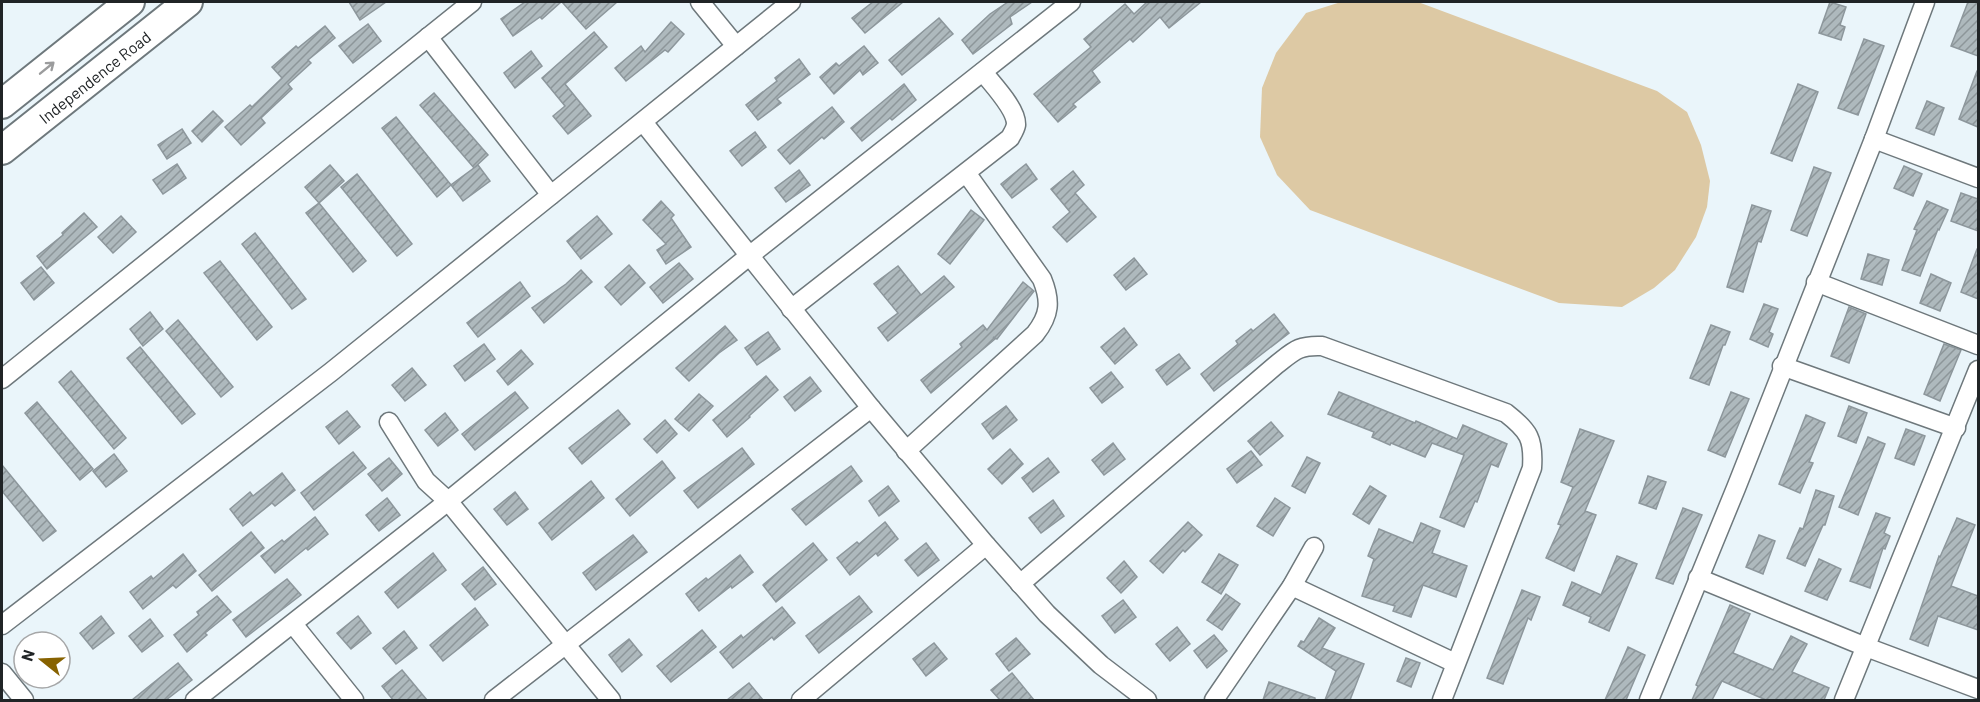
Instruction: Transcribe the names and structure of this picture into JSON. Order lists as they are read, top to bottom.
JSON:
{
  "streets": {
    "main road": ["Independence Road"]
  },
  "north": "left"
}
